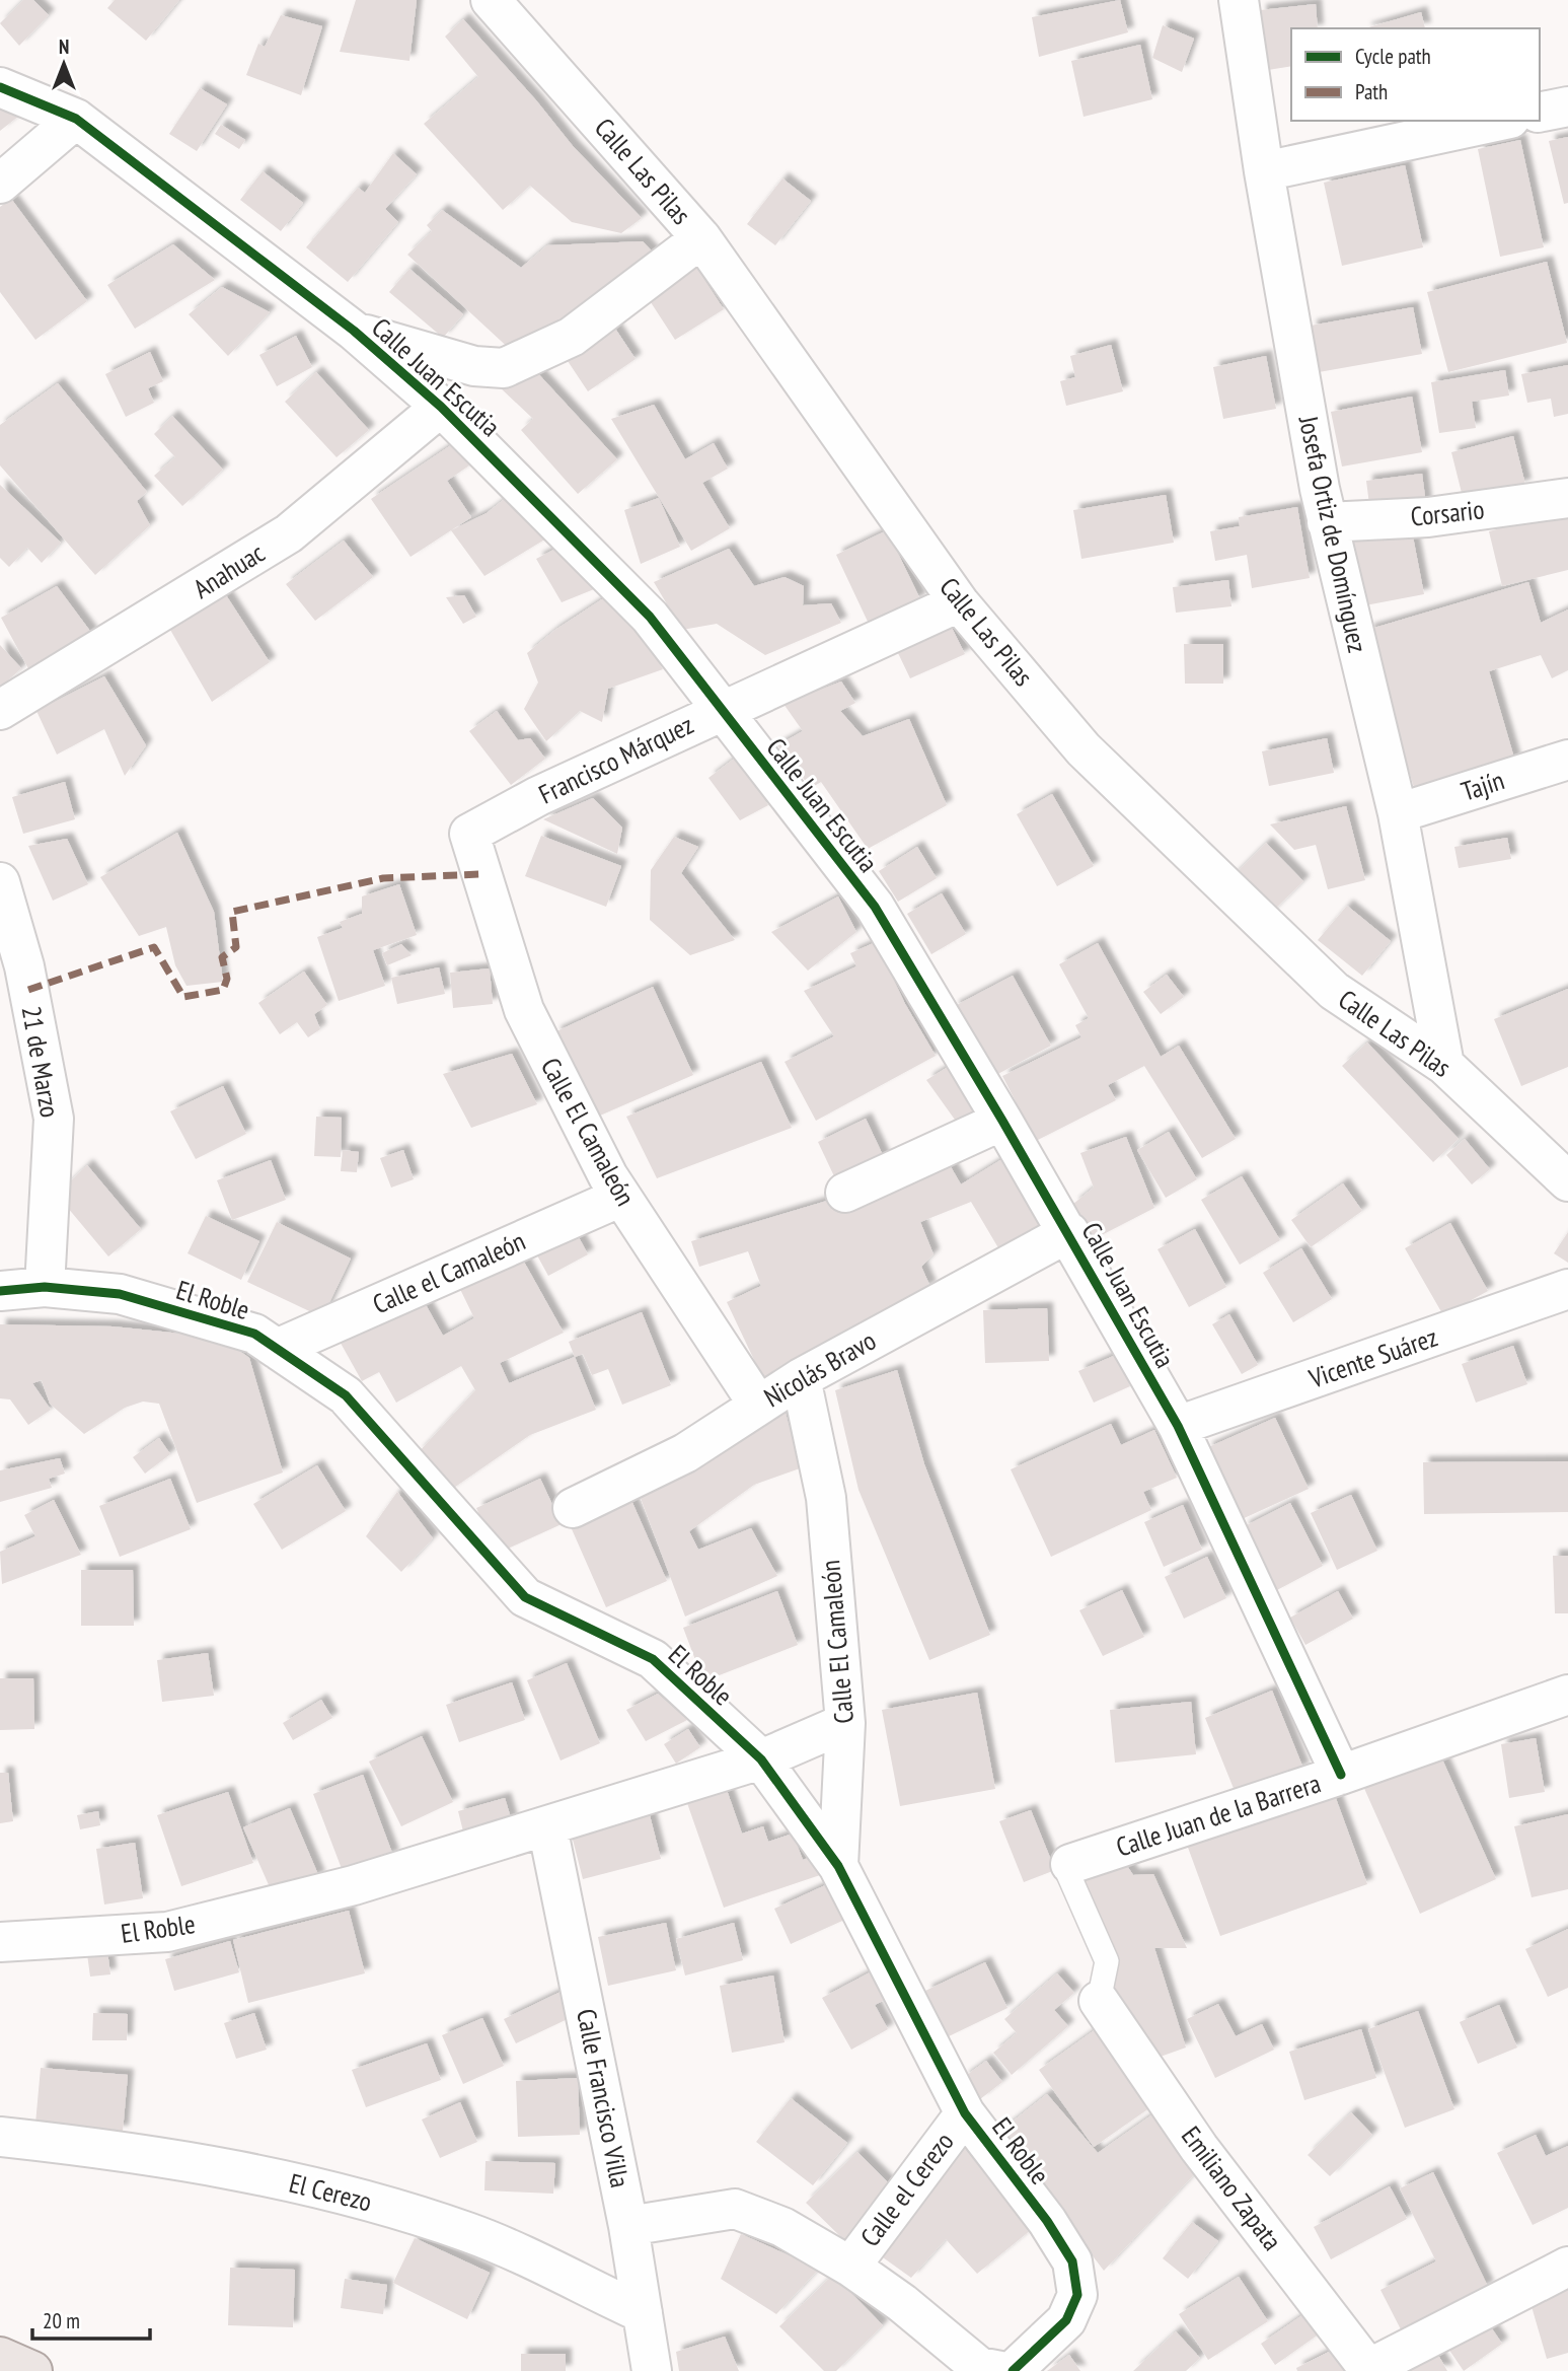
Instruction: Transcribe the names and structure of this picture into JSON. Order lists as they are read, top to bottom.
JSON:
{
  "streets": {
    "street": [
      "Calle Las Pilas",
      "Calle Juan Escutia",
      "Corsario",
      "Josefa Ortiz de Domínguez",
      "Anahuac",
      "Francisco Márquez",
      "Tajín",
      "21 de Marzo",
      "Calle El Camaleón",
      "Calle el Camaleón",
      "El Roble",
      "Vicente Suárez",
      "Nicolás Bravo",
      "Calle Juan de la Barrera",
      "Calle Francisco Villa",
      "Emiliano Zapata",
      "Calle el Cerezo",
      "El Cerezo"
    ]
  },
  "crossings": [
    ["Calle Las Pilas", "Josefa Ortiz de Domínguez"],
    ["Calle Las Pilas", "Francisco Márquez"],
    ["Calle Juan Escutia", "Anahuac"],
    ["Calle Juan Escutia", "Francisco Márquez"],
    ["Calle Juan Escutia", "Vicente Suárez"],
    ["Calle Juan Escutia", "Nicolás Bravo"],
    ["Calle Juan Escutia", "Calle Juan de la Barrera"],
    ["Corsario", "Josefa Ortiz de Domínguez"],
    ["Josefa Ortiz de Domínguez", "Tajín"],
    ["Francisco Márquez", "Calle El Camaleón"],
    ["21 de Marzo", "El Roble"],
    ["Calle El Camaleón", "Calle el Camaleón"],
    ["Calle El Camaleón", "El Roble"],
    ["Calle El Camaleón", "Nicolás Bravo"],
    ["Calle el Camaleón", "El Roble"],
    ["El Roble", "Calle Francisco Villa"],
    ["El Roble", "Calle el Cerezo"],
    ["Calle Francisco Villa", "El Cerezo"]
  ],
  "legend": ["Cycle path", "Path"],
  "scale_bar": "20 m",
  "north": "top"
}
